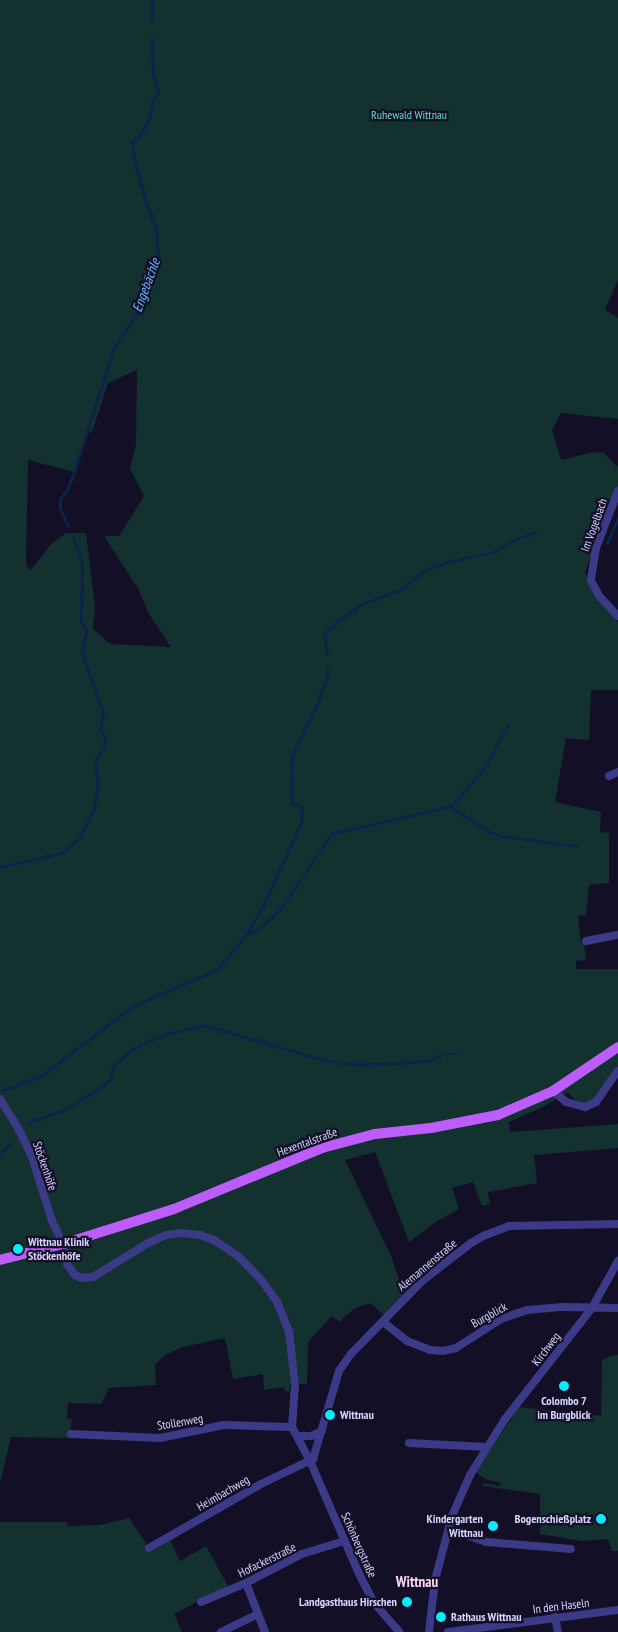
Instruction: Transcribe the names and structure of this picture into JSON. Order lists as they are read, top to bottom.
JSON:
{
  "streets": {
    "main road": ["Hexentalstraße"],
    "street": [
      "Im Vogelbach",
      "Stöckenhöfe",
      "Alemannenstraße",
      "Burgblick",
      "Kirchweg",
      "Stollenweg",
      "Heimbachweg",
      "Schönbergstraße",
      "Hofackerstraße",
      "In den Haseln"
    ]
  },
  "crossings": [
    ["Hexentalstraße", "Stöckenhöfe"],
    ["Stöckenhöfe", "Stollenweg"],
    ["Stöckenhöfe", "Schönbergstraße"],
    ["Alemannenstraße", "Burgblick"],
    ["Alemannenstraße", "Heimbachweg"],
    ["Alemannenstraße", "Schönbergstraße"],
    ["Burgblick", "Kirchweg"],
    ["Stollenweg", "Schönbergstraße"],
    ["Heimbachweg", "Schönbergstraße"],
    ["Schönbergstraße", "Hofackerstraße"]
  ],
  "districts": ["Wittnau"],
  "water": ["Engebächle"],
  "parks": ["Ruhewald Wittnau"],
  "places": [
    "Wittnau Klinik Stöckenhöfe",
    "Colombo 7 im Burgblick",
    "Wittnau",
    "Bogenschießplatz",
    "Kindergarten Wittnau",
    "Landgasthaus Hirschen",
    "Rathaus Wittnau"
  ]
}
